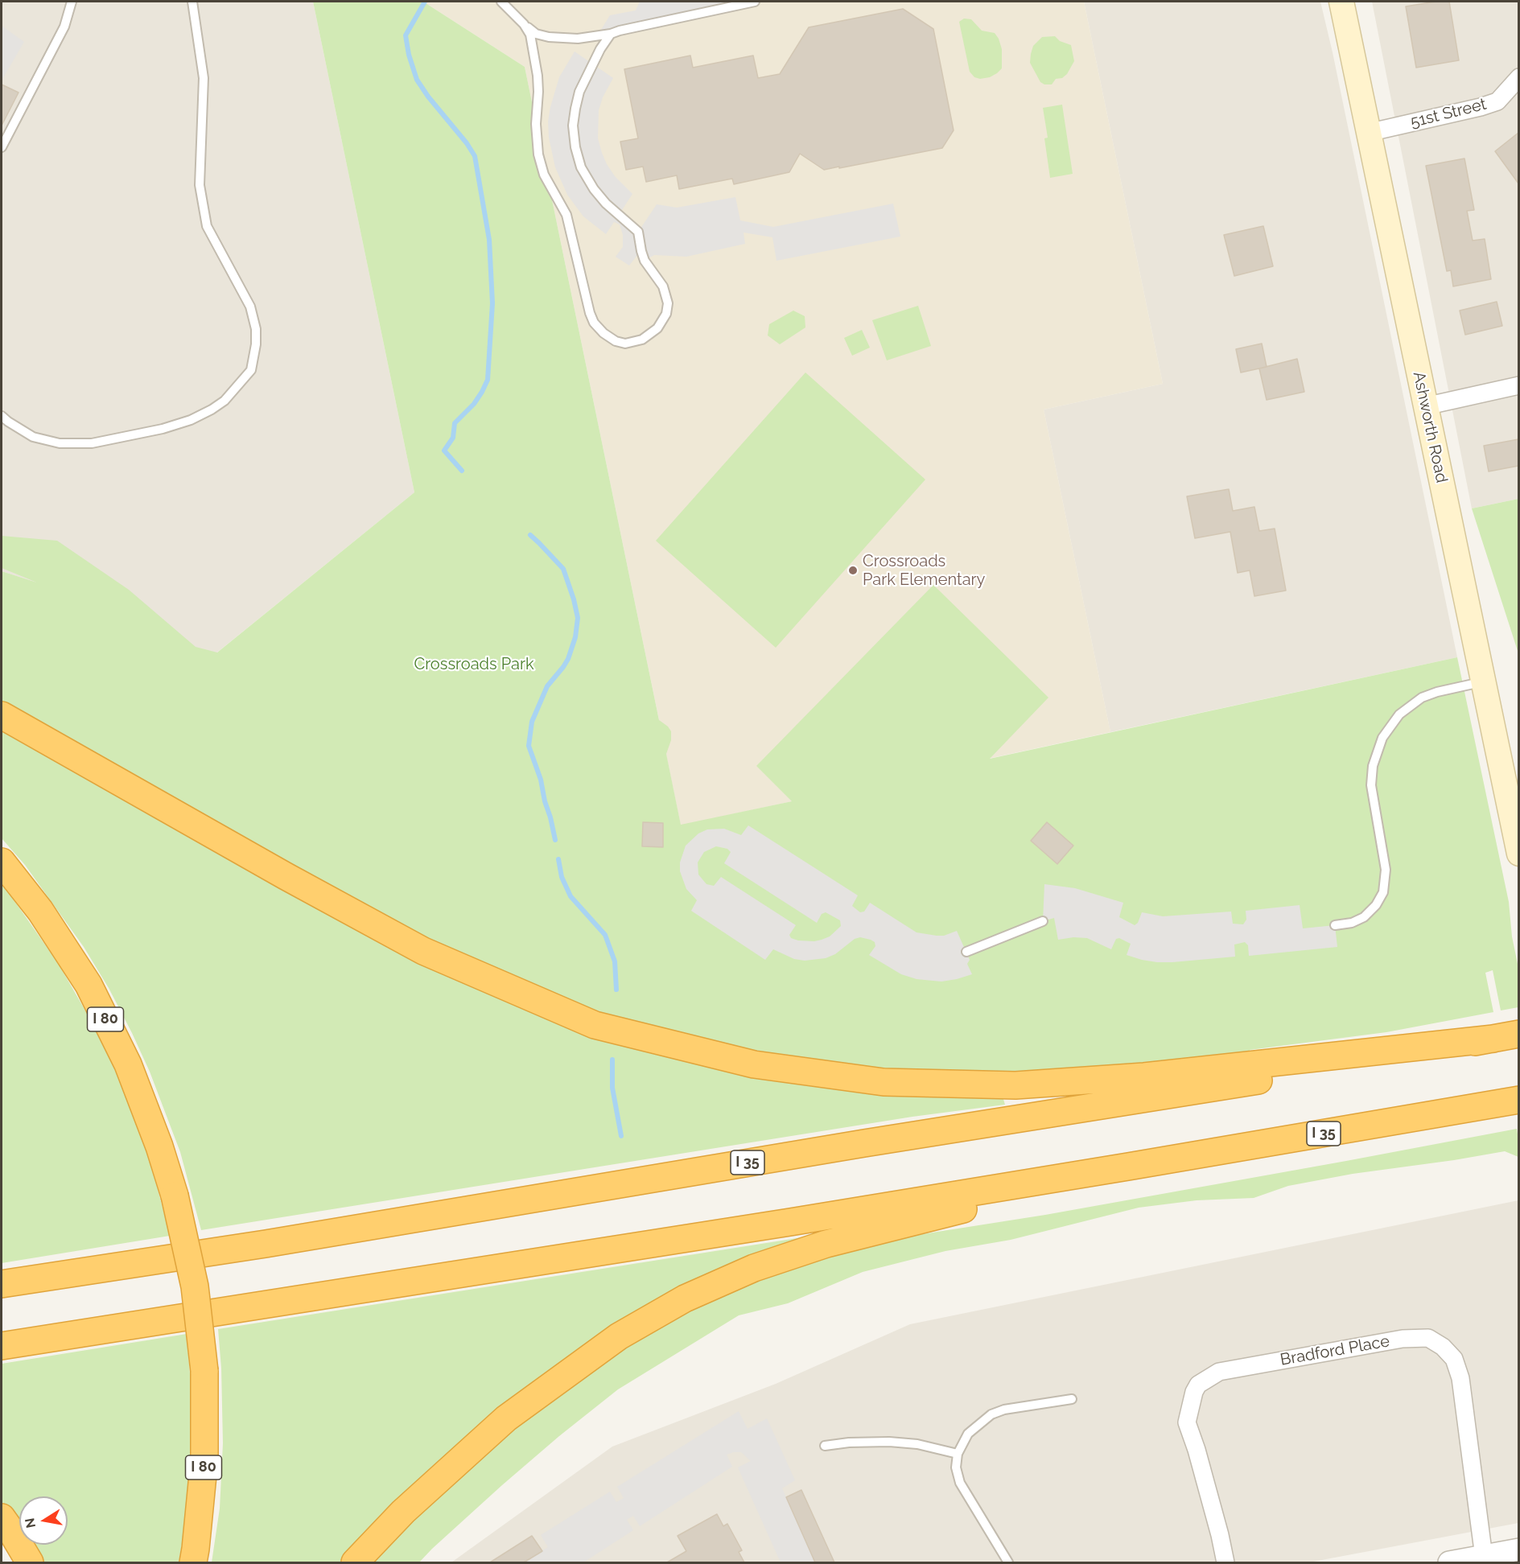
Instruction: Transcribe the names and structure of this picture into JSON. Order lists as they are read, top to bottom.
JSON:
{
  "streets": {
    "highway": ["I 80", "I 35"],
    "main road": ["Ashworth Road"],
    "street": ["51st Street", "Bradford Place"]
  },
  "crossings": [
    ["51st Street", "Ashworth Road"]
  ],
  "parks": ["Crossroads Park"],
  "places": ["Crossroads Park Elementary"],
  "north": "left"
}
